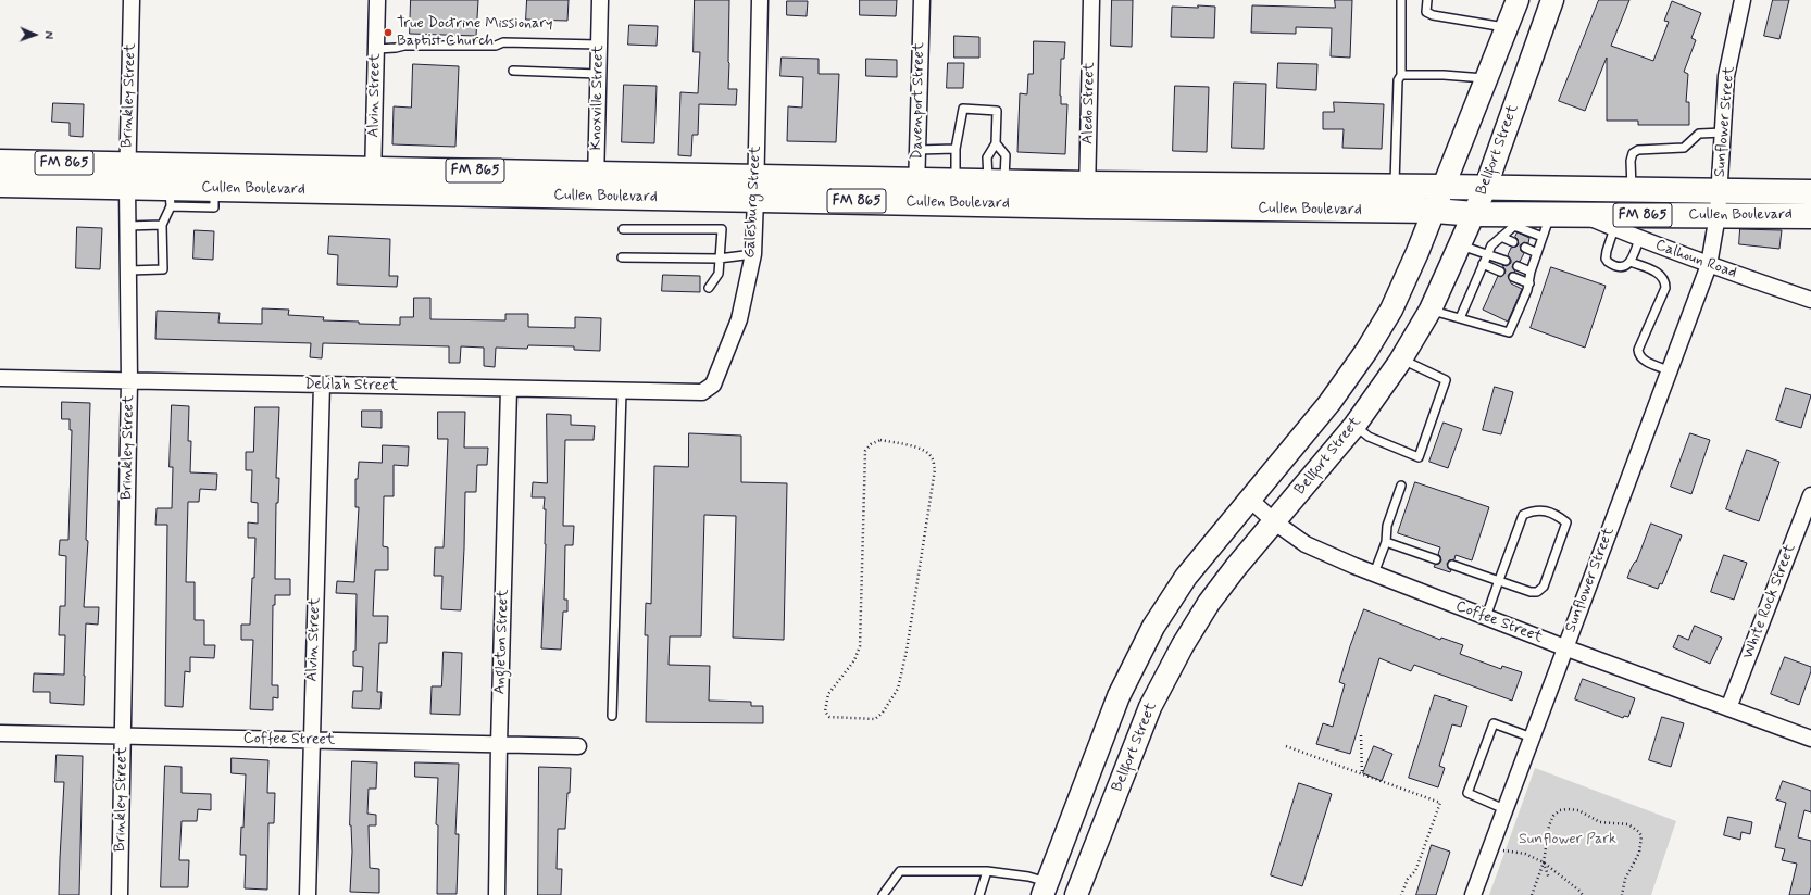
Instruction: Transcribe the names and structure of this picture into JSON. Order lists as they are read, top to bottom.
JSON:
{
  "streets": {
    "main road": ["Bellfort Street", "FM 865", "Cullen Boulevard"],
    "street": [
      "Brinkley Street",
      "Alvin Street",
      "Knoxville Street",
      "Davenport Street",
      "Aledo Street",
      "Sunflower Street",
      "Galesburg Street",
      "Calhoun Road",
      "Delilah Street",
      "White Rock Street",
      "Coffee Street",
      "Angleton Street"
    ]
  },
  "crossings": [
    ["Brinkley Street", "Cullen Boulevard"],
    ["Brinkley Street", "Delilah Street"],
    ["Brinkley Street", "Coffee Street"],
    ["Alvin Street", "Cullen Boulevard"],
    ["Alvin Street", "Delilah Street"],
    ["Alvin Street", "Coffee Street"],
    ["Knoxville Street", "Cullen Boulevard"],
    ["Davenport Street", "Cullen Boulevard"],
    ["Aledo Street", "Cullen Boulevard"],
    ["Sunflower Street", "Cullen Boulevard"],
    ["Sunflower Street", "Calhoun Road"],
    ["Sunflower Street", "Coffee Street"],
    ["Bellfort Street", "Cullen Boulevard"],
    ["Bellfort Street", "Coffee Street"],
    ["Cullen Boulevard", "Galesburg Street"],
    ["Cullen Boulevard", "Calhoun Road"],
    ["Galesburg Street", "Delilah Street"],
    ["Delilah Street", "Angleton Street"],
    ["White Rock Street", "Coffee Street"],
    ["Coffee Street", "Angleton Street"]
  ],
  "parks": ["Sunflower Park"],
  "places": ["True Doctrine Missionary Baptist Church"],
  "north": "right"
}
